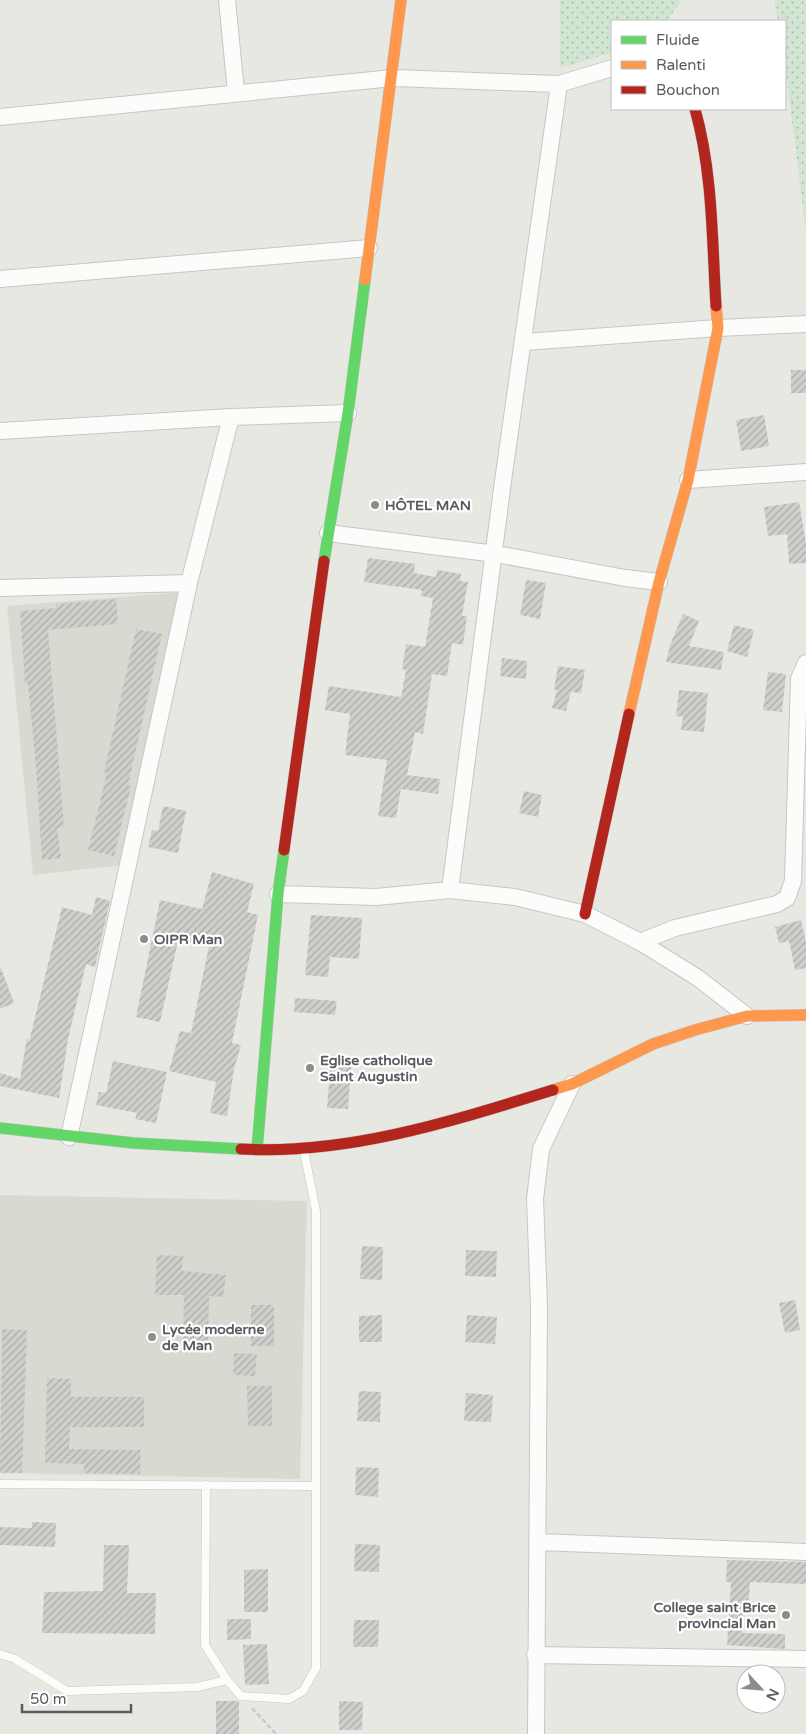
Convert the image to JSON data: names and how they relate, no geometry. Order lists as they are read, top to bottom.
{
  "places": [
    "HÔTEL MAN",
    "OIPR Man",
    "Eglise catholique Saint Augustin",
    "Lycée moderne de Man",
    "College saint Brice provincial Man"
  ],
  "legend": ["Fluide", "Ralenti", "Bouchon"],
  "scale_bar": "50 m",
  "north": "bottom right"
}
